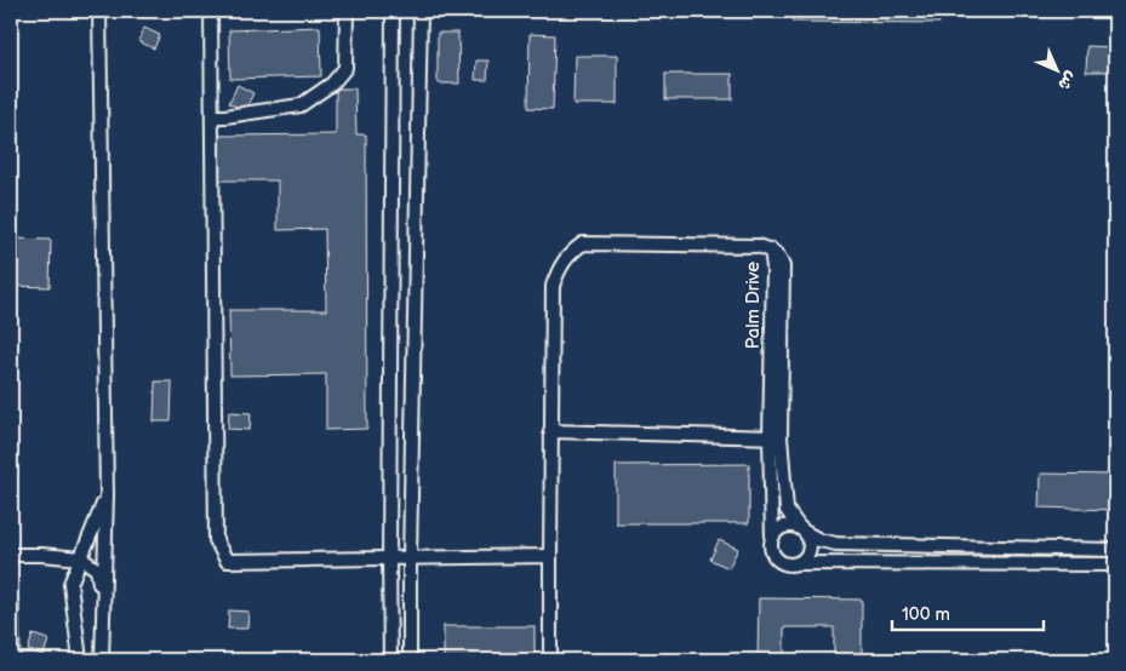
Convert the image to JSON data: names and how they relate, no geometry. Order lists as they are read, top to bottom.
{
  "streets": {
    "street": ["Palm Drive"]
  },
  "scale_bar": "100 m",
  "north": "bottom right"
}
